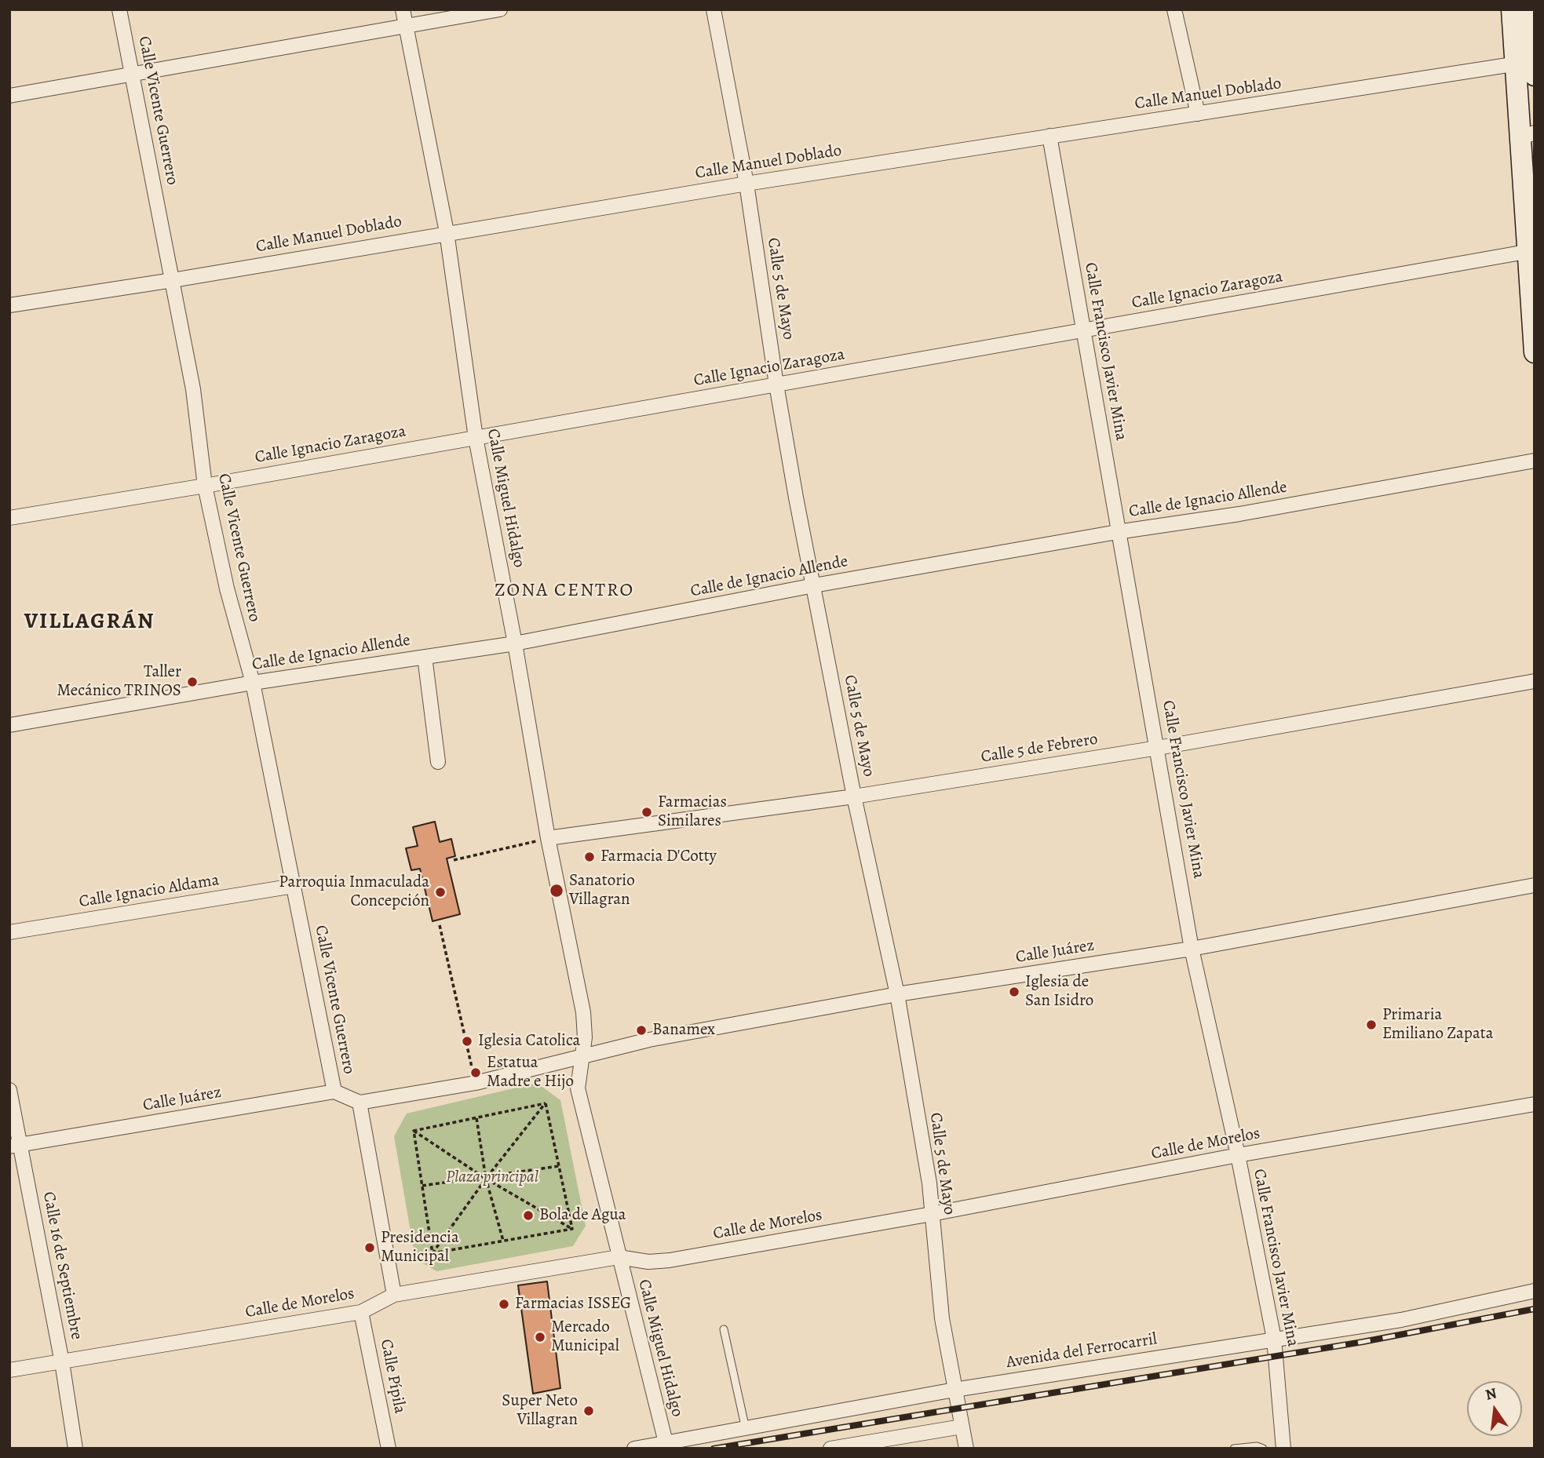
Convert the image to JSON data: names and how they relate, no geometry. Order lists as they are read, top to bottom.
{
  "streets": {
    "street": [
      "Calle Manuel Doblado",
      "Calle Vicente Guerrero",
      "Calle 5 de Mayo",
      "Calle Ignacio Zaragoza",
      "Calle Francisco Javier Mina",
      "Calle Miguel Hidalgo",
      "Calle de Ignacio Allende",
      "Calle 5 de Febrero",
      "Calle Ignacio Aldama",
      "Calle Juárez",
      "Calle de Morelos",
      "Calle 16 de Septiembre",
      "Avenida del Ferrocarril",
      "Calle Pípila"
    ]
  },
  "crossings": [
    ["Calle Manuel Doblado", "Calle Vicente Guerrero"],
    ["Calle Manuel Doblado", "Calle 5 de Mayo"],
    ["Calle Manuel Doblado", "Calle Francisco Javier Mina"],
    ["Calle Manuel Doblado", "Calle Miguel Hidalgo"],
    ["Calle Vicente Guerrero", "Calle Ignacio Zaragoza"],
    ["Calle Vicente Guerrero", "Calle de Ignacio Allende"],
    ["Calle Vicente Guerrero", "Calle Ignacio Aldama"],
    ["Calle Vicente Guerrero", "Calle Juárez"],
    ["Calle 5 de Mayo", "Calle Ignacio Zaragoza"],
    ["Calle 5 de Mayo", "Calle de Ignacio Allende"],
    ["Calle 5 de Mayo", "Calle 5 de Febrero"],
    ["Calle 5 de Mayo", "Calle Juárez"],
    ["Calle 5 de Mayo", "Calle de Morelos"],
    ["Calle 5 de Mayo", "Avenida del Ferrocarril"],
    ["Calle Ignacio Zaragoza", "Calle Francisco Javier Mina"],
    ["Calle Ignacio Zaragoza", "Calle Miguel Hidalgo"],
    ["Calle Francisco Javier Mina", "Calle de Ignacio Allende"],
    ["Calle Francisco Javier Mina", "Calle 5 de Febrero"],
    ["Calle Francisco Javier Mina", "Calle Juárez"],
    ["Calle Francisco Javier Mina", "Calle de Morelos"],
    ["Calle Francisco Javier Mina", "Avenida del Ferrocarril"],
    ["Calle Miguel Hidalgo", "Calle de Ignacio Allende"],
    ["Calle Miguel Hidalgo", "Calle 5 de Febrero"],
    ["Calle Miguel Hidalgo", "Calle Juárez"],
    ["Calle Miguel Hidalgo", "Calle de Morelos"],
    ["Calle Miguel Hidalgo", "Avenida del Ferrocarril"],
    ["Calle Juárez", "Calle 16 de Septiembre"],
    ["Calle de Morelos", "Calle 16 de Septiembre"],
    ["Calle de Morelos", "Calle Pípila"]
  ],
  "districts": ["ZONA CENTRO", "VILLAGRÁN"],
  "parks": ["Plaza principal"],
  "places": [
    "Taller Mecánico TRINOS",
    "Farmacias Similares",
    "Farmacia D'Cotty",
    "Sanatorio Villagran",
    "Parroquia Inmaculada Concepción",
    "Iglesia de San Isidro",
    "Primaria Emiliano Zapata",
    "Banamex",
    "Iglesia Catolica",
    "Estatua Madre e Hijo",
    "Bola de Agua",
    "Presidencia Municipal",
    "Farmacias ISSEG",
    "Mercado Municipal",
    "Super Neto Villagran"
  ],
  "north": "top"
}
